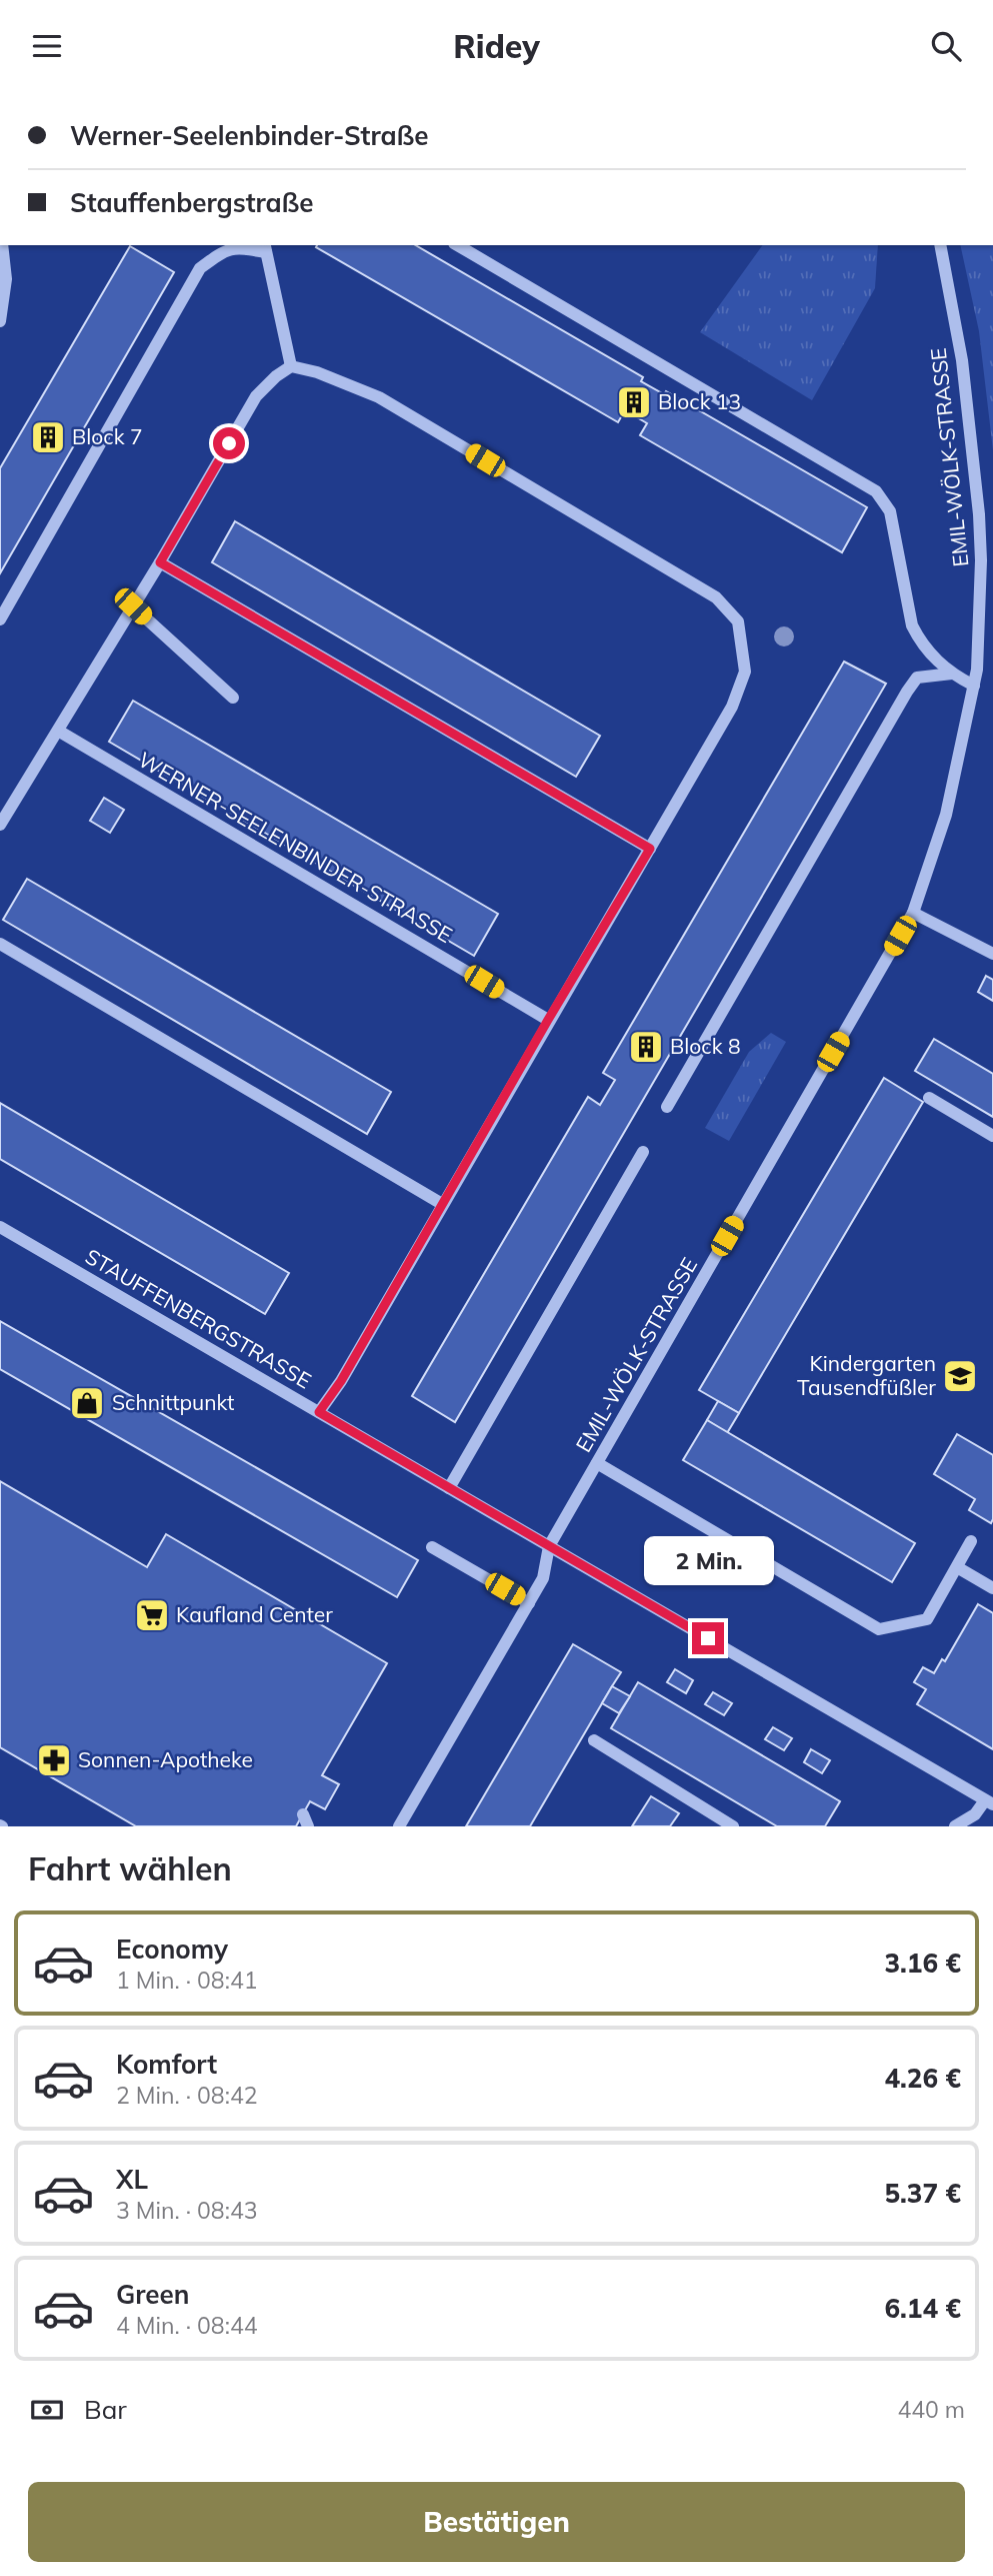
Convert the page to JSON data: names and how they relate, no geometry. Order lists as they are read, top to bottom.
{
  "streets": {
    "street": ["EMIL-WÖLK-STRASSE", "WERNER-SEELENBINDER-STRASSE", "STAUFFENBERGSTRASSE"]
  },
  "crossings": [
    ["EMIL-WÖLK-STRASSE", "STAUFFENBERGSTRASSE"]
  ],
  "places": {
    "building": ["Block 13", "Block 7", "Block 8"],
    "school or university": ["Kindergarten Tausendfüßler"],
    "shop": ["Schnittpunkt"],
    "supermarket": ["Kaufland Center"],
    "pharmacy": ["Sonnen-Apotheke"]
  },
  "page": {
    "header": "Ridey",
    "banner": ["Werner-Seelenbinder-Straße", "Stauffenbergstraße"],
    "bubble": "2 Min.",
    "heading": "Fahrt wählen",
    "list": [
      {
        "name": "Economy",
        "note": "1 Min. · 08:41",
        "value": "3.16 €"
      },
      {
        "name": "Komfort",
        "note": "2 Min. · 08:42",
        "value": "4.26 €"
      },
      {
        "name": "XL",
        "note": "3 Min. · 08:43",
        "value": "5.37 €"
      },
      {
        "name": "Green",
        "note": "4 Min. · 08:44",
        "value": "6.14 €"
      }
    ],
    "pay": ["Bar", "440 m"],
    "buttons": "Bestätigen"
  }
}
